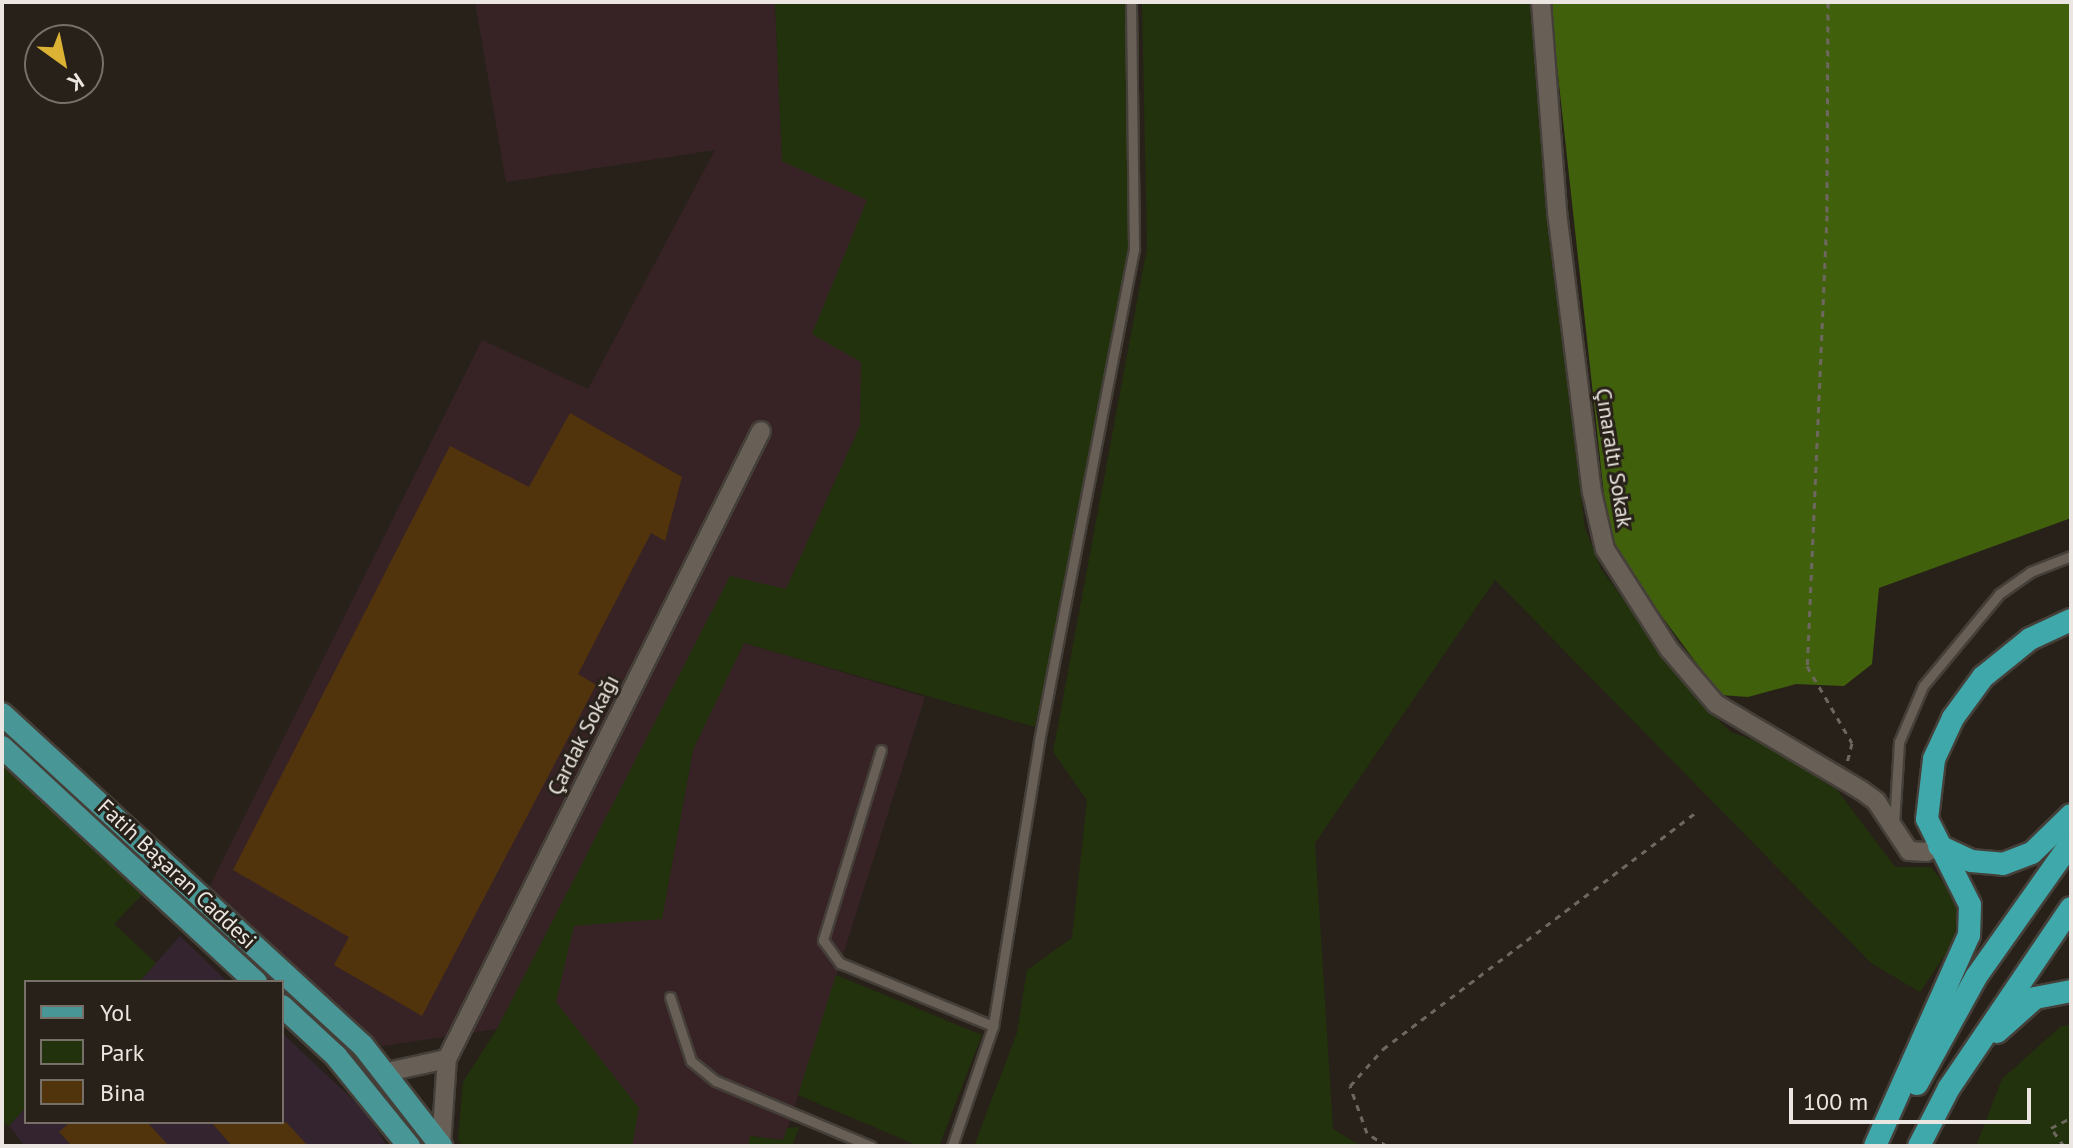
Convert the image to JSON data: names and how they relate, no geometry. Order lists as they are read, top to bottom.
{
  "streets": {
    "main road": ["Fatih Başaran Caddesi"],
    "street": ["Çınaraltı Sokak", "Çardak Sokağı"]
  },
  "crossings": [
    ["Çardak Sokağı", "Fatih Başaran Caddesi"]
  ],
  "legend": ["Yol", "Park", "Bina"],
  "scale_bar": "100 m",
  "north": "bottom right"
}
